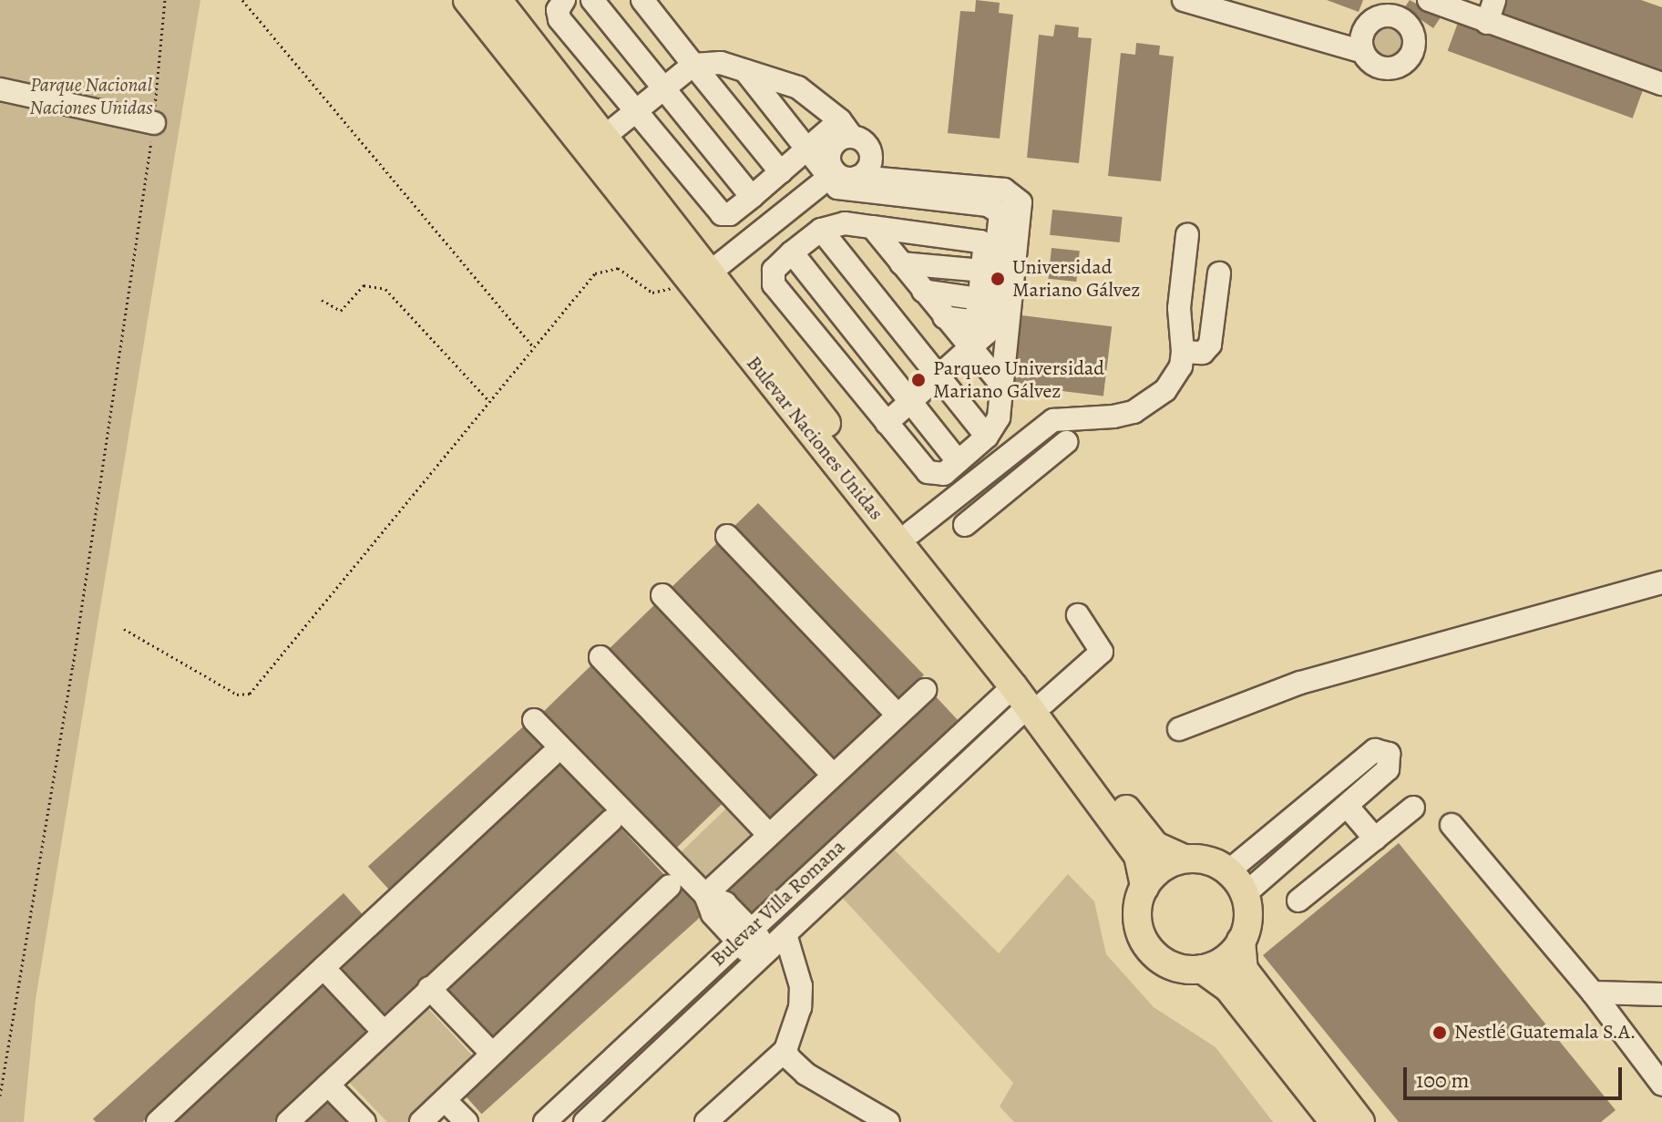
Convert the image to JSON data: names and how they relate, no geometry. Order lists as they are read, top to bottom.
{
  "streets": {
    "main road": ["Bulevar Naciones Unidas"],
    "street": ["Bulevar Villa Romana"]
  },
  "crossings": [
    ["Bulevar Naciones Unidas", "Bulevar Villa Romana"]
  ],
  "parks": ["Parque Nacional Naciones Unidas"],
  "places": ["Universidad Mariano Gálvez", "Parqueo Universidad Mariano Gálvez", "Nestlé Guatemala S.A."],
  "scale_bar": "100 m"
}
